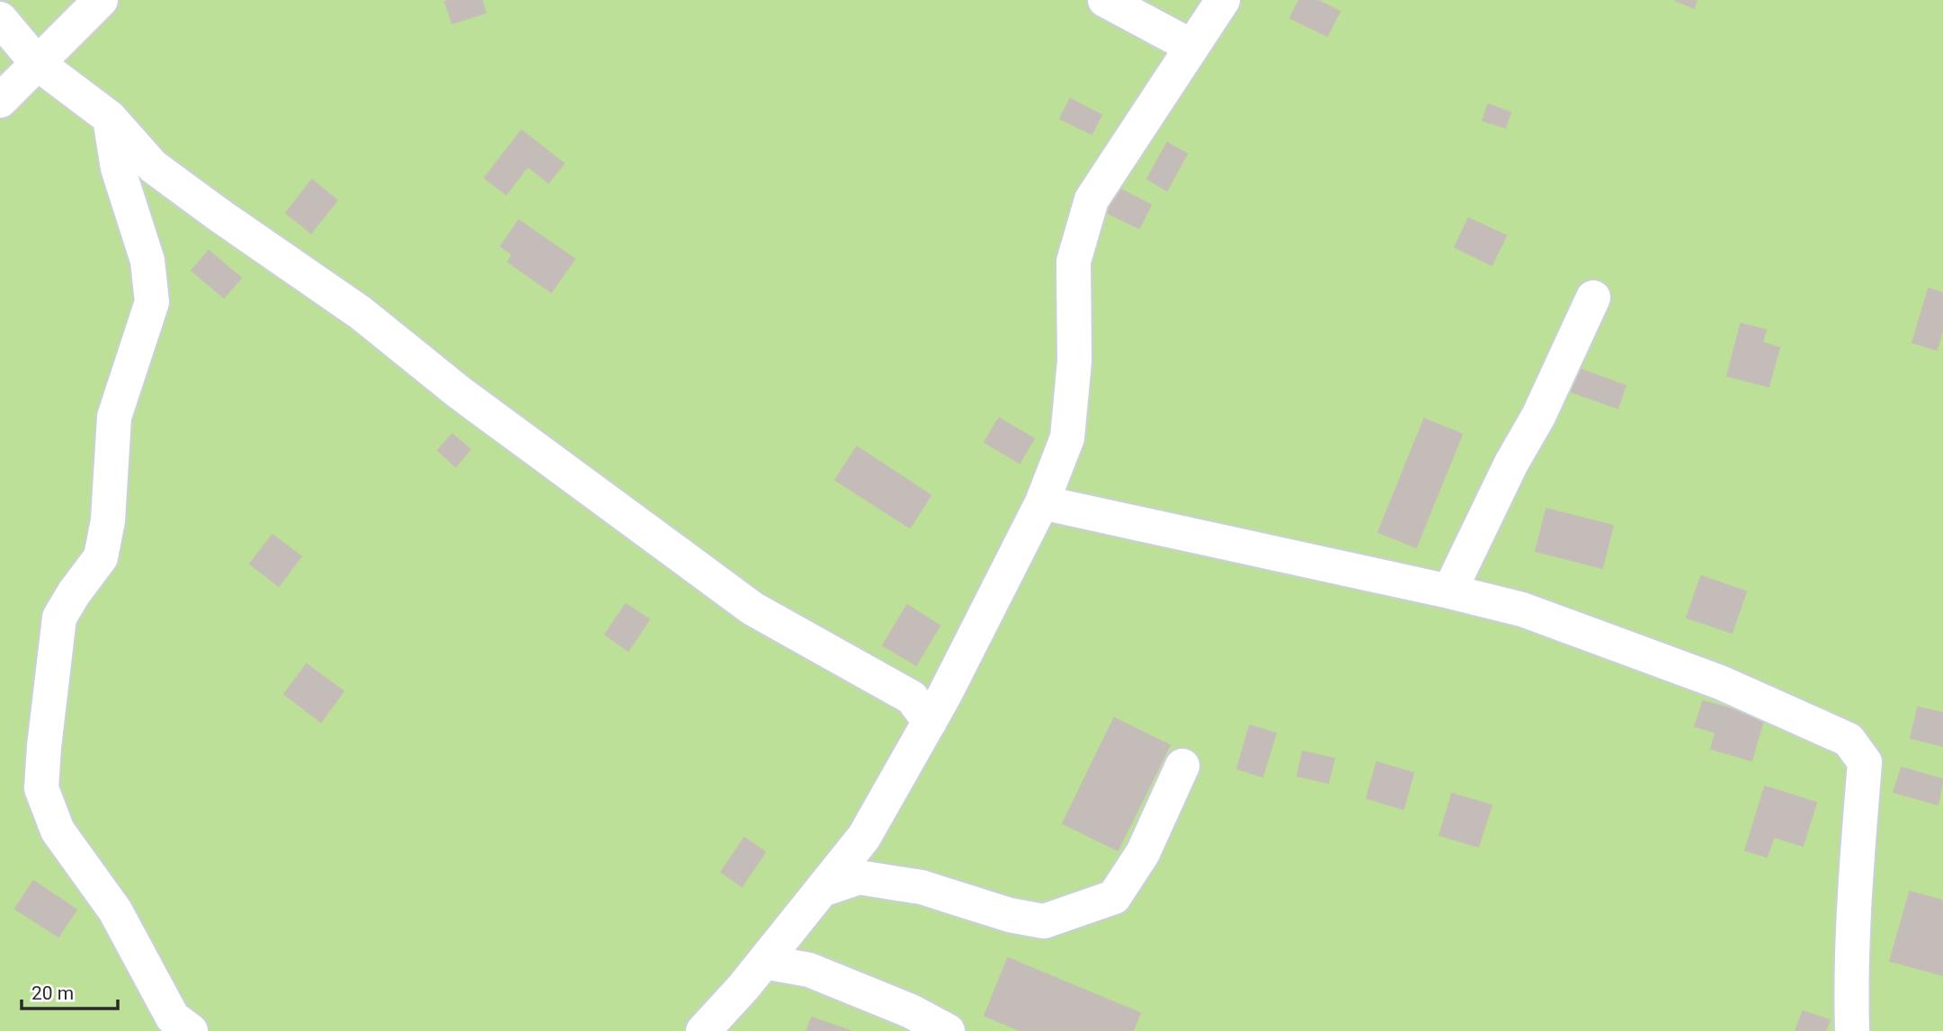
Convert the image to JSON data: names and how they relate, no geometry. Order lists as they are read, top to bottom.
{
  "scale_bar": "20 m"
}
